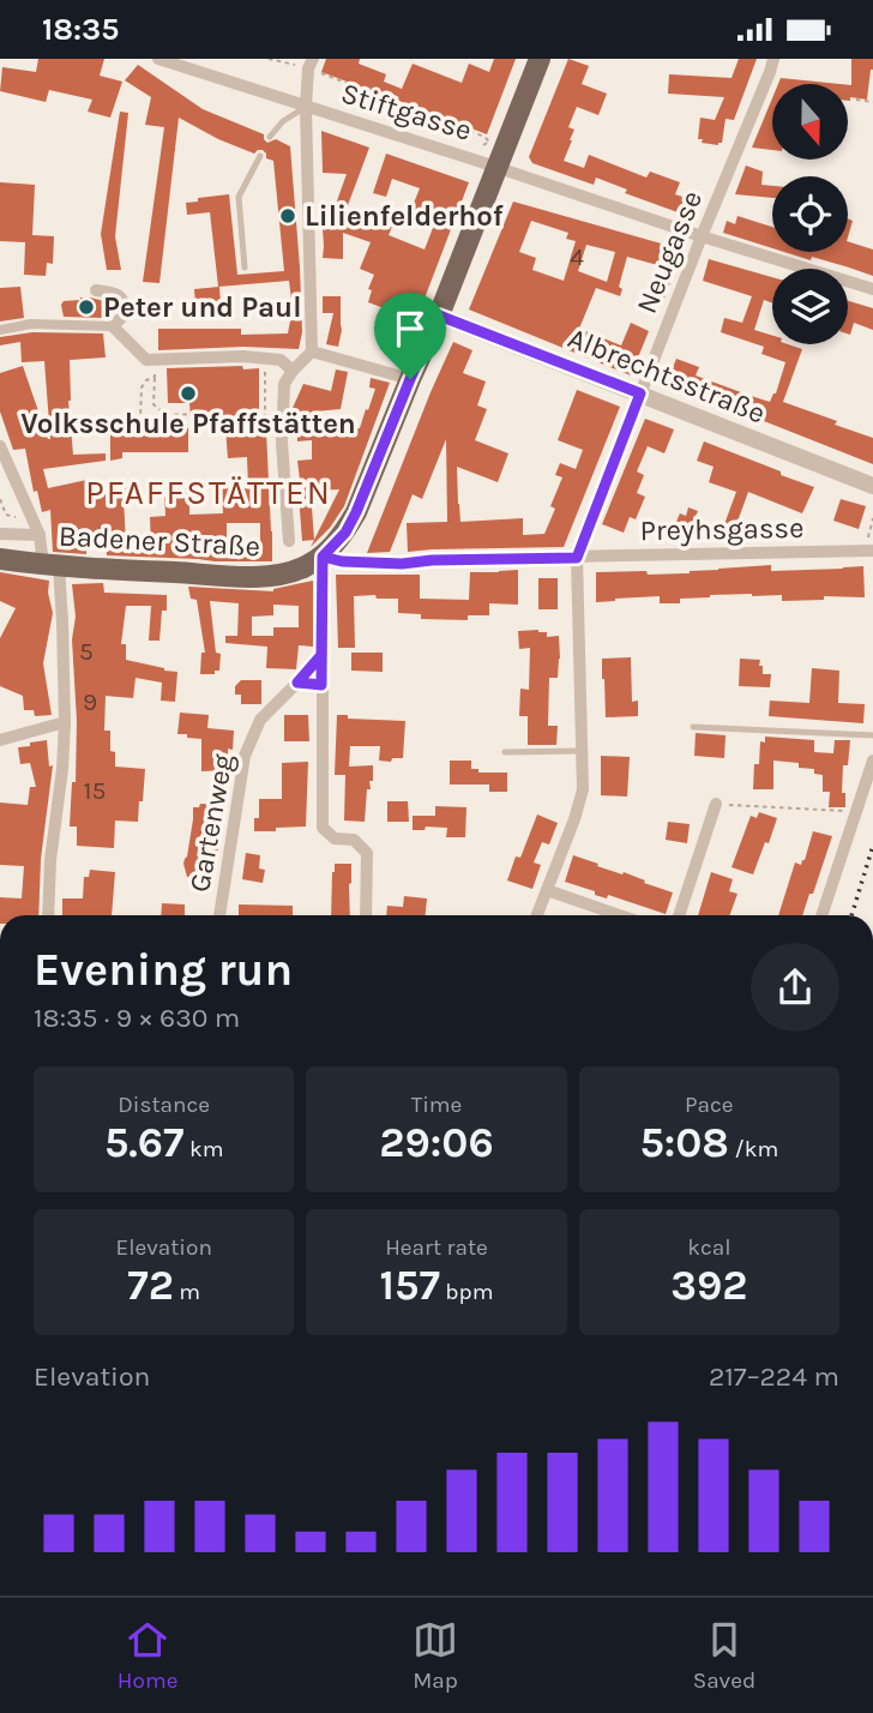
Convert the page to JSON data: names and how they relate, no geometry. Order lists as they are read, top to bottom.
{
  "streets": {
    "main road": ["Badener Straße"],
    "street": [
      "Stiftgasse",
      "Neugasse",
      "Albrechtsstraße",
      "Preyhsgasse",
      "Gartenweg"
    ]
  },
  "crossings": [
    ["Stiftgasse", "Neugasse"],
    ["Stiftgasse", "Badener Straße"],
    ["Neugasse", "Albrechtsstraße"],
    ["Neugasse", "Preyhsgasse"],
    ["Albrechtsstraße", "Badener Straße"],
    ["Preyhsgasse", "Badener Straße"]
  ],
  "districts": ["PFAFFSTÄTTEN"],
  "places": ["Lilienfelderhof", "Peter und Paul", "Volksschule Pfaffstätten"],
  "house_numbers": [
    "4",
    "5",
    "9",
    "15"
  ],
  "north": "bottom",
  "page": {
    "status": "18:35",
    "heading": ["Evening run", "18:35 · 9 × 630 m"],
    "stats": [
      ["Distance", "5.67 km"],
      ["Time", "29:06"],
      ["Pace", "5:08 /km"],
      ["Elevation", "72 m"],
      ["Heart rate", "157 bpm"],
      ["kcal", "392"]
    ],
    "chart": ["Elevation", "217–224 m"],
    "tabs": ["Home", "Map", "Saved"]
  }
}
